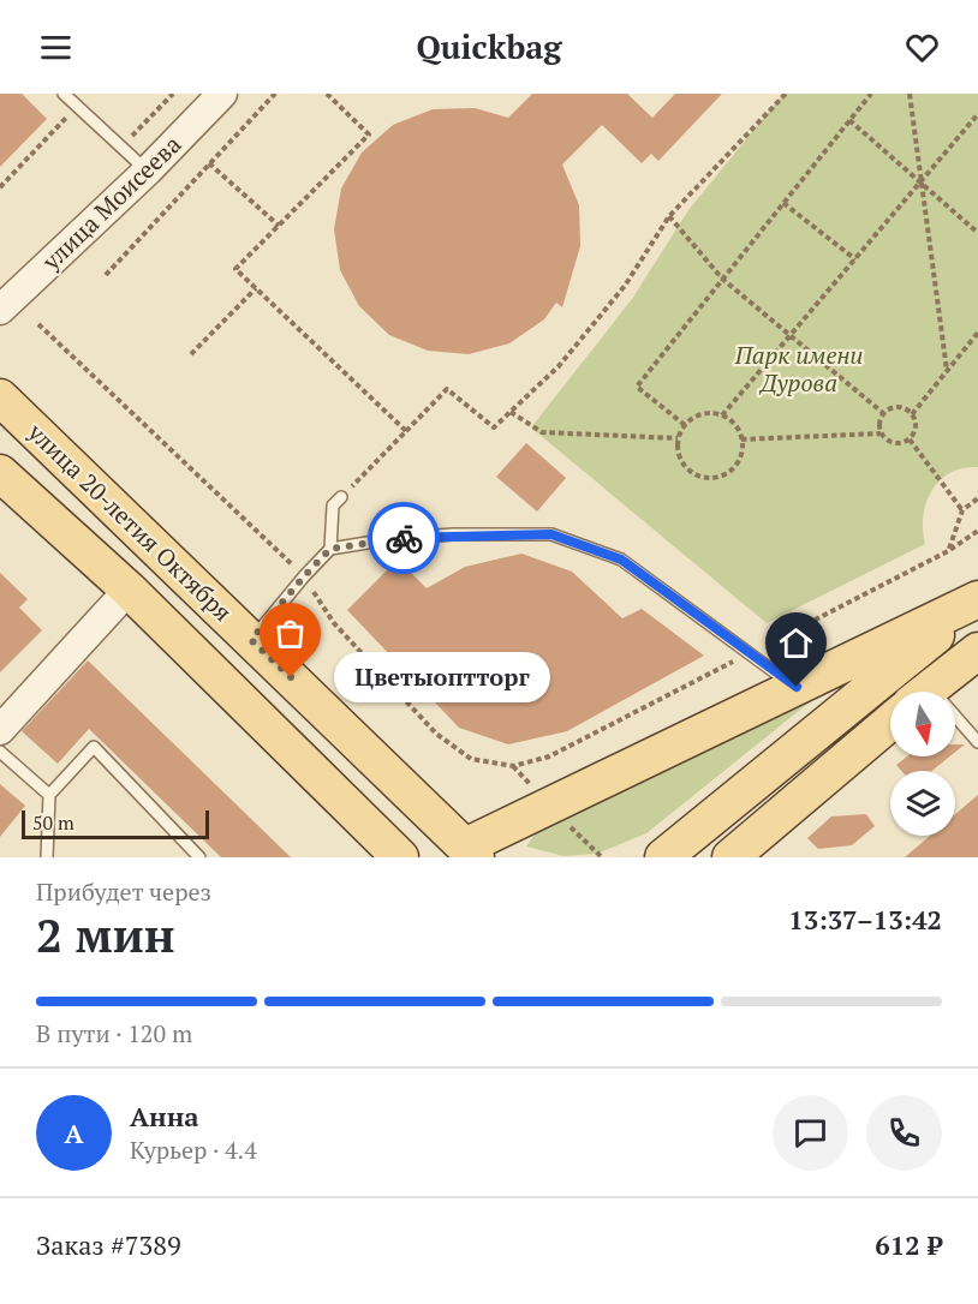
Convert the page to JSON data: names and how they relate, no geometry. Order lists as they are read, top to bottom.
{
  "streets": {
    "main road": ["улица 20-летия Октября"],
    "street": ["улица Моисеева"]
  },
  "parks": ["Парк имени Дурова"],
  "places": ["Цветыоптторг"],
  "scale_bar": "50 m",
  "north": "bottom",
  "page": {
    "header": "Quickbag",
    "bubble": "Цветыоптторг",
    "scale": "50 m",
    "heading": ["2 мин", "Прибудет через", "13:37–13:42"],
    "panel": [
      "Анна",
      "Курьер · 4.4",
      "Заказ #7389",
      "612 ₽"
    ],
    "bar": "В пути · 120 m",
    "round": "А"
  }
}
